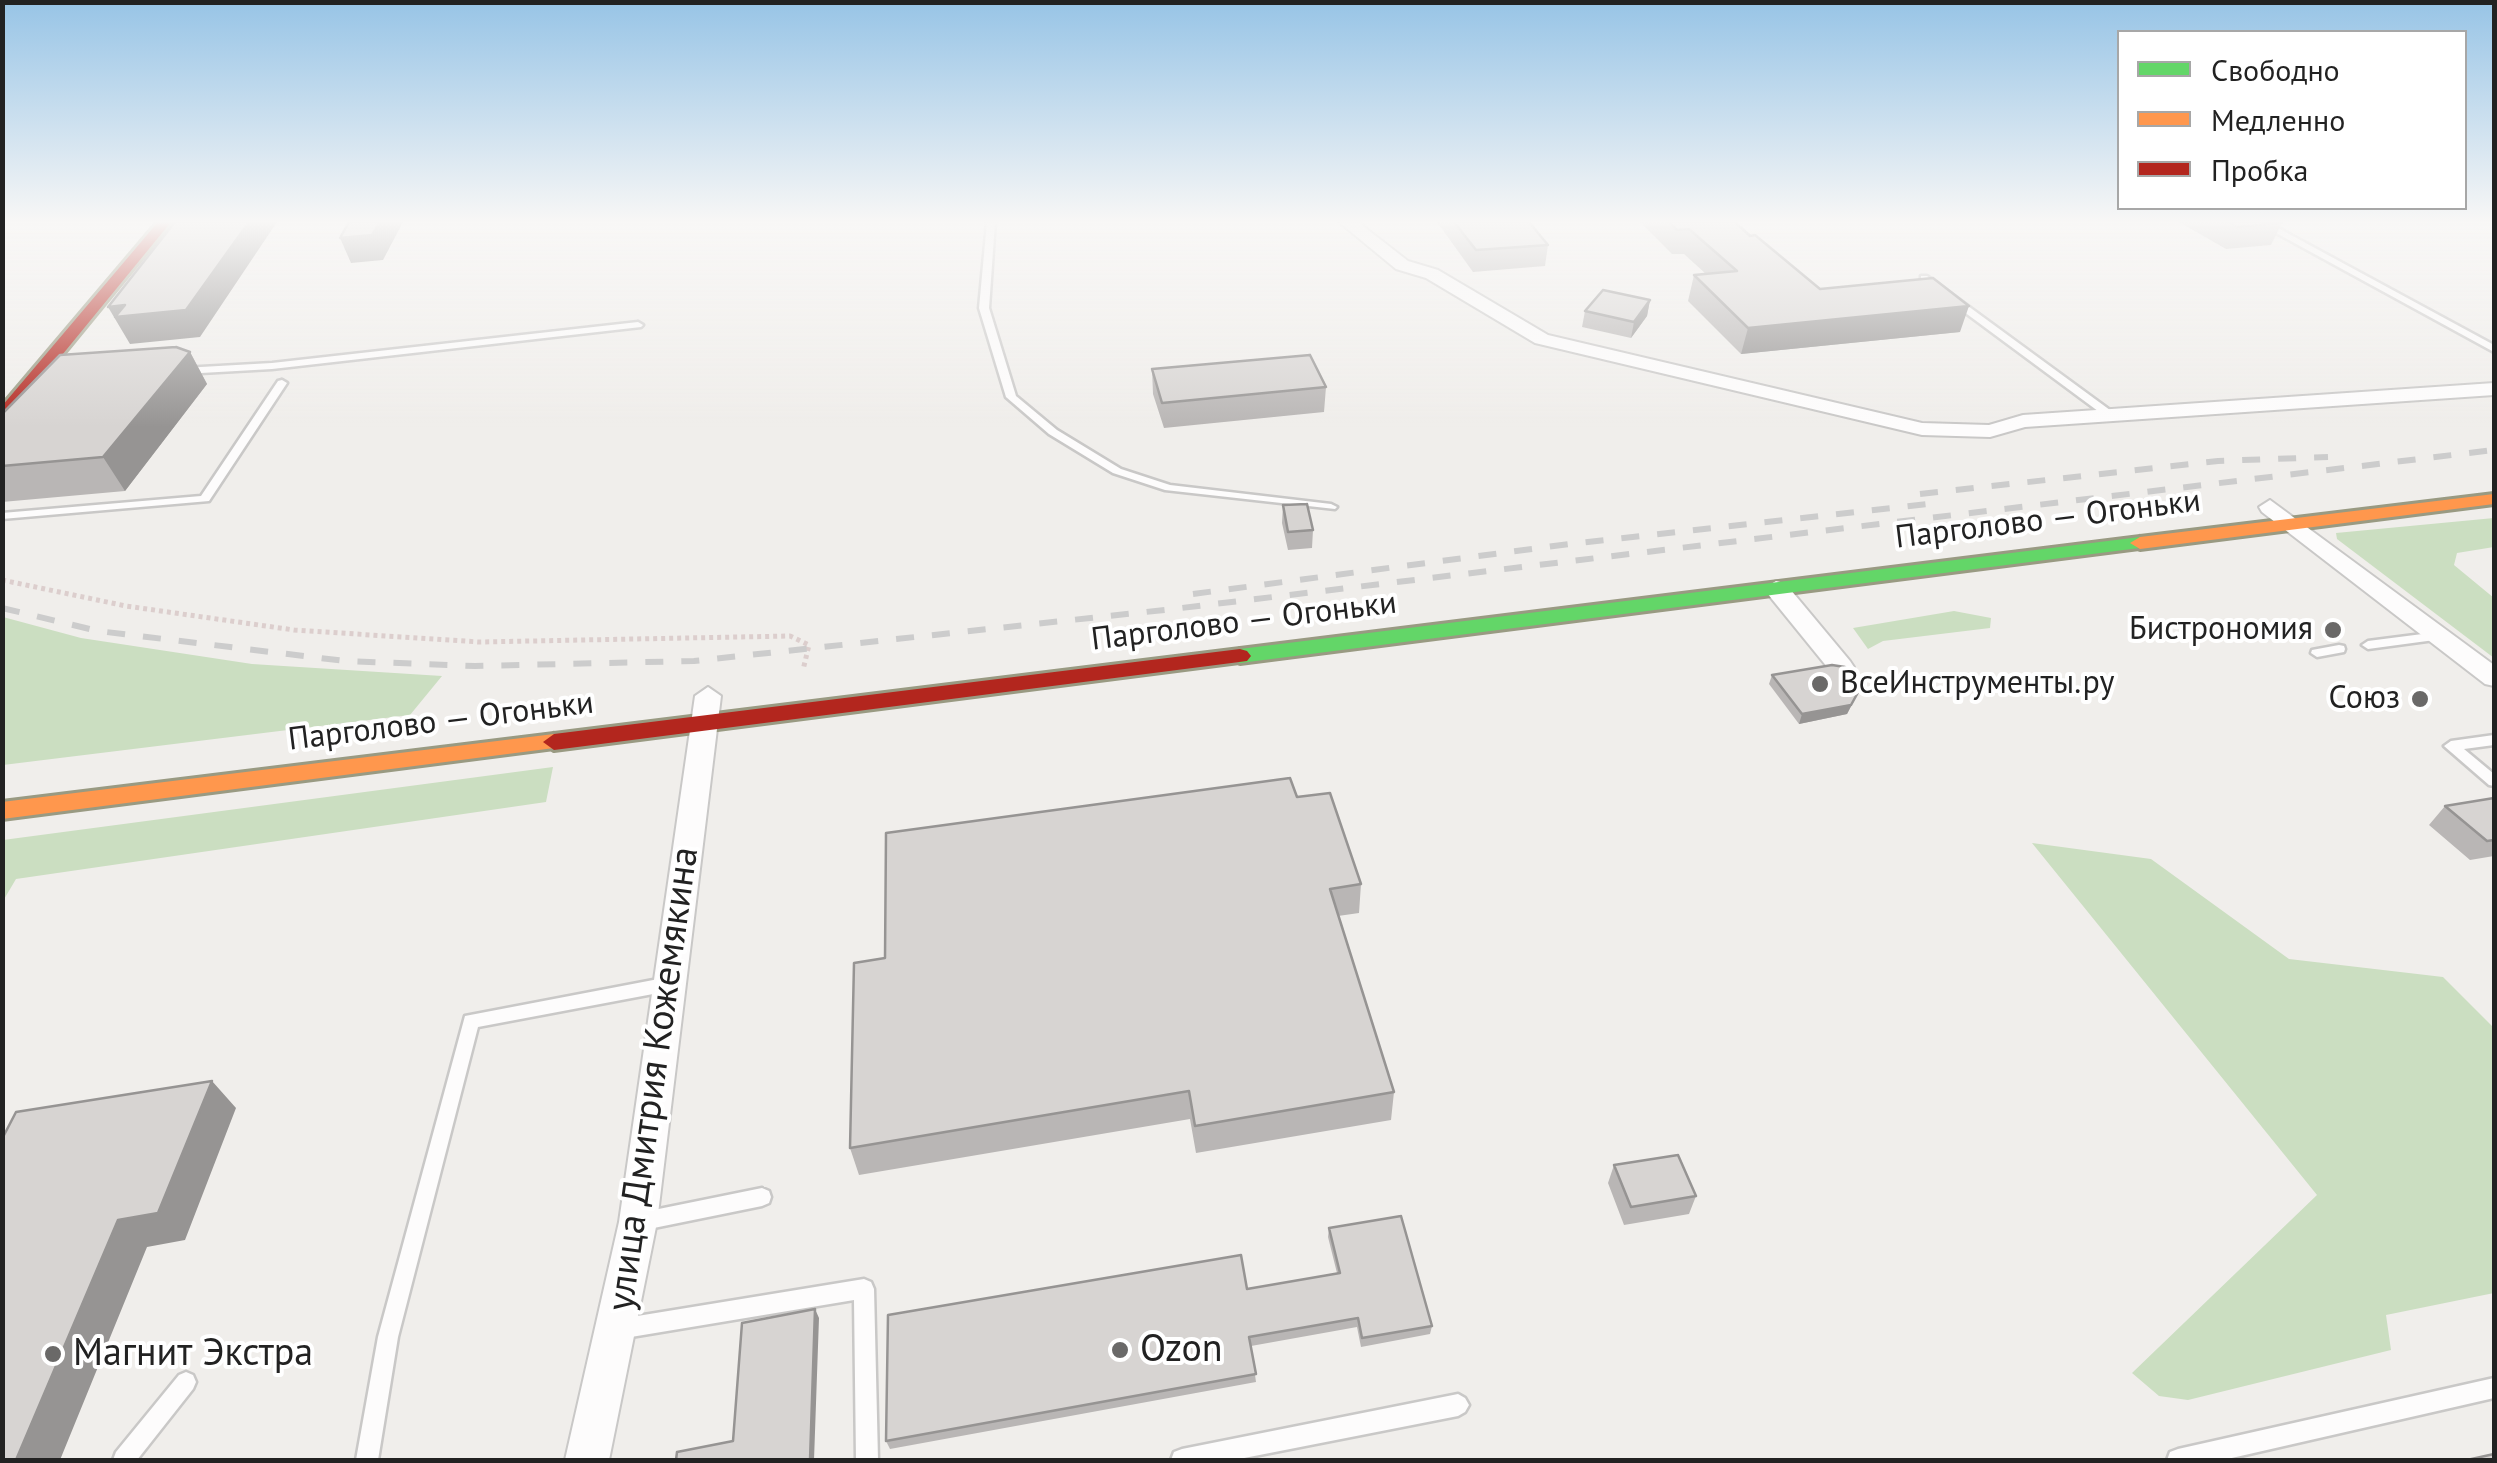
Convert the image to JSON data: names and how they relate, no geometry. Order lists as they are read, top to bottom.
{
  "streets": {
    "main road": ["Парголово — Огоньки"],
    "street": ["улица Дмитрия Кожемякина"]
  },
  "crossings": [
    ["Парголово — Огоньки", "улица Дмитрия Кожемякина"]
  ],
  "places": [
    "Бистрономия",
    "ВсеИнструменты.ру",
    "Союз",
    "Ozon",
    "Магнит Экстра"
  ],
  "legend": ["Свободно", "Медленно", "Пробка"]
}
